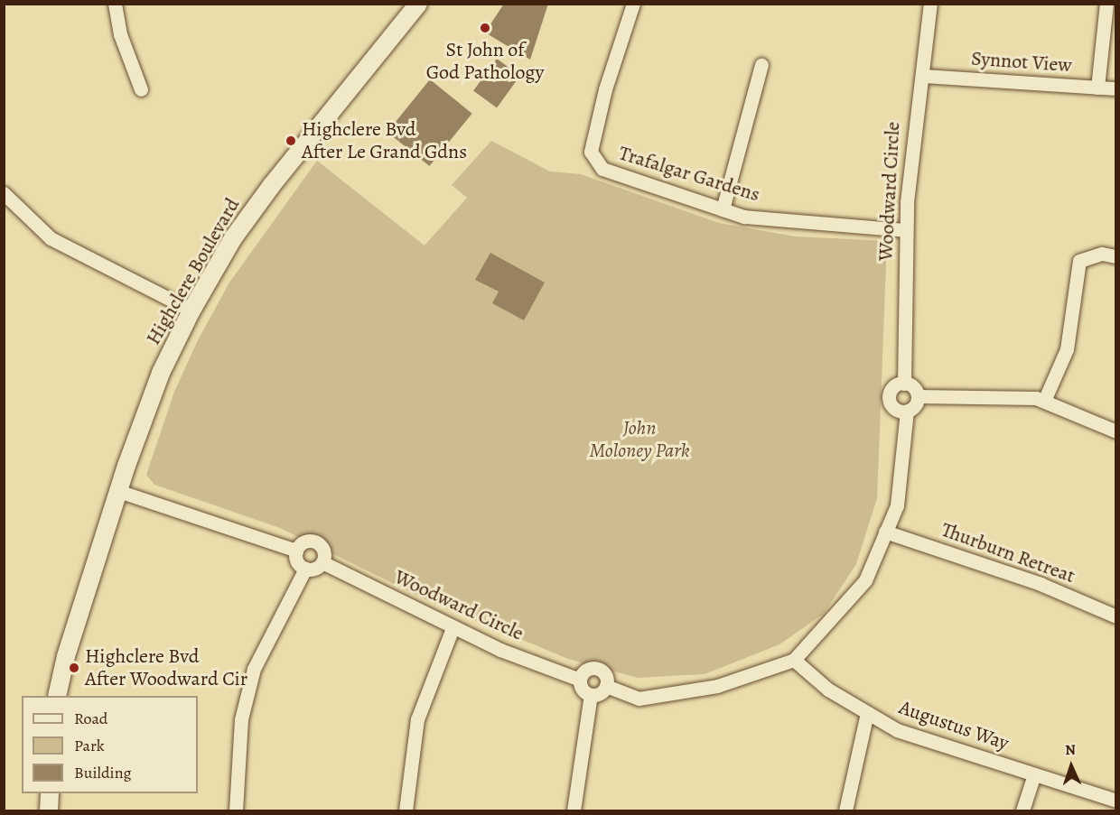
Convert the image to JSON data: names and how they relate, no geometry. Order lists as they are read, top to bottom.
{
  "streets": {
    "street": [
      "Synnot View",
      "Trafalgar Gardens",
      "Woodward Circle",
      "Highclere Boulevard",
      "Thurburn Retreat",
      "Augustus Way"
    ]
  },
  "crossings": [
    ["Synnot View", "Woodward Circle"],
    ["Trafalgar Gardens", "Woodward Circle"]
  ],
  "parks": ["John Moloney Park"],
  "places": ["St John of God Pathology", "Highclere Bvd After Le Grand Gdns", "Highclere Bvd After Woodward Cir"],
  "legend": ["Road", "Park", "Building"],
  "north": "top"
}
